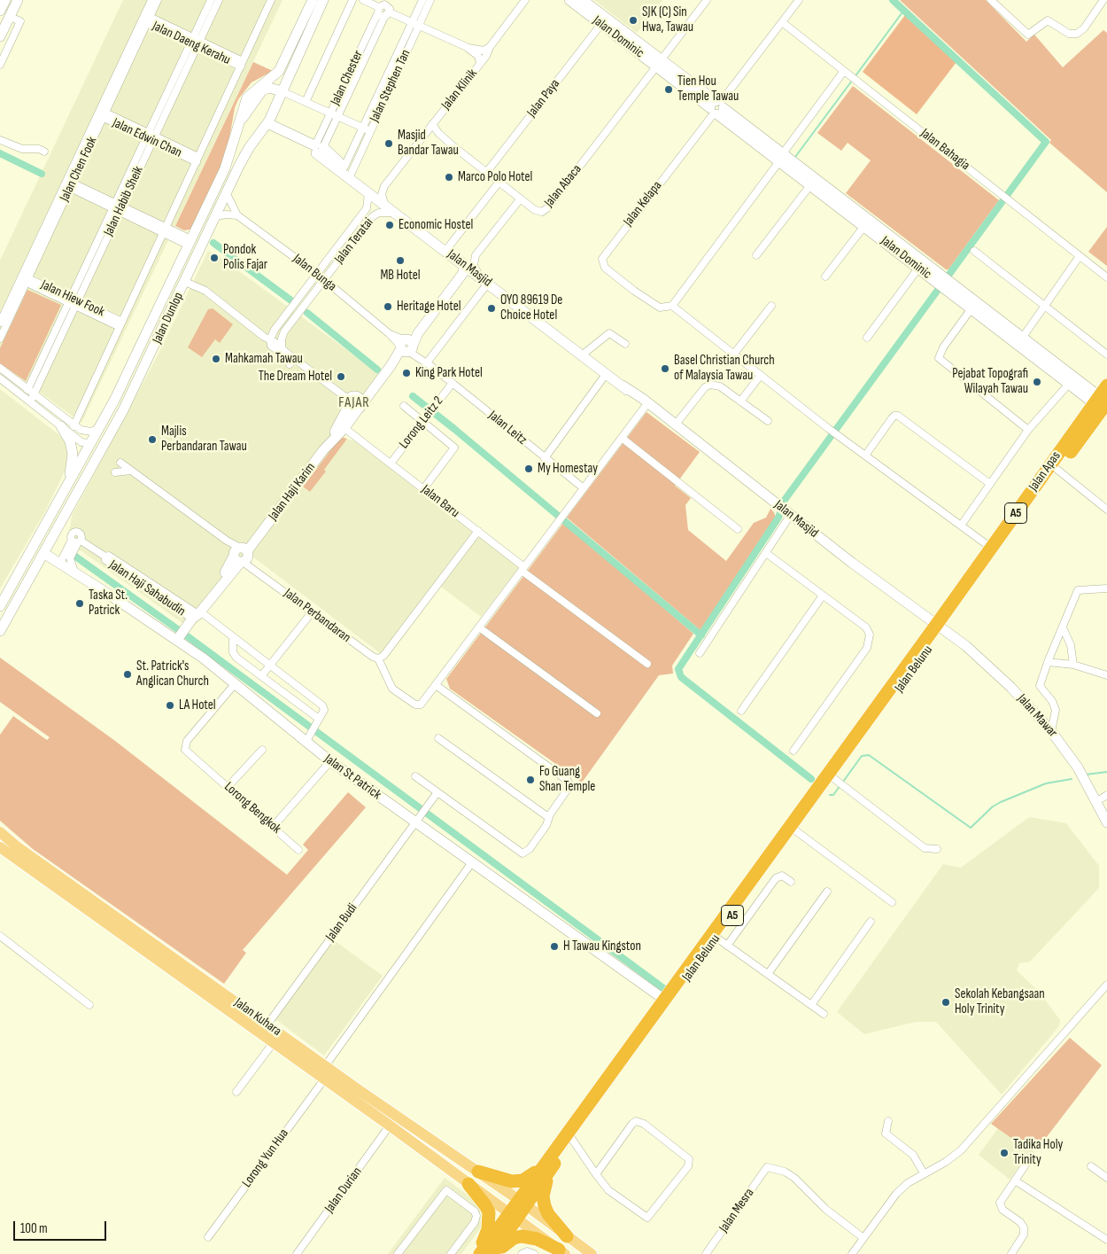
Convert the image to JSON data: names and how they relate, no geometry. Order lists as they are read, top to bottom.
{
  "streets": {
    "highway": ["Jalan Apas", "A5", "Jalan Belunu"],
    "main road": ["Jalan Kuhara"],
    "street": [
      "Jalan Dominic",
      "Jalan Daeng Kerahu",
      "Jalan Chester",
      "Jalan Stephen Tan",
      "Jalan Klinik",
      "Jalan Paya",
      "Jalan Edwin Chan",
      "Jalan Bahagia",
      "Jalan Chen Fook",
      "Jalan Abaca",
      "Jalan Habib Sheik",
      "Jalan Kelapa",
      "Jalan Teratai",
      "Jalan Masjid",
      "Jalan Bunga",
      "Jalan Hiew Fook",
      "Jalan Dunlop",
      "Lorong Leitz 2",
      "Jalan Leitz",
      "Jalan Haji Karim",
      "Jalan Baru",
      "Jalan Haji Sahabudin",
      "Jalan Perbandaran",
      "Jalan Mawar",
      "Jalan St Patrick",
      "Lorong Bengkok",
      "Jalan Budi",
      "Lorong Yun Hua",
      "Jalan Durian",
      "Jalan Mesra"
    ]
  },
  "crossings": [
    ["Jalan Dominic", "Jalan Paya"],
    ["Jalan Dominic", "Jalan Abaca"],
    ["Jalan Dominic", "Jalan Kelapa"],
    ["Jalan Dominic", "Jalan Apas"],
    ["Jalan Daeng Kerahu", "Jalan Chen Fook"],
    ["Jalan Daeng Kerahu", "Jalan Habib Sheik"],
    ["Jalan Chester", "Jalan Masjid"],
    ["Jalan Paya", "Jalan Abaca"],
    ["Jalan Edwin Chan", "Jalan Chen Fook"],
    ["Jalan Edwin Chan", "Jalan Habib Sheik"],
    ["Jalan Bahagia", "Jalan Kelapa"],
    ["Jalan Chen Fook", "Jalan Hiew Fook"],
    ["Jalan Habib Sheik", "Jalan Hiew Fook"],
    ["Jalan Teratai", "Jalan Masjid"],
    ["Jalan Teratai", "Jalan Bunga"],
    ["Jalan Masjid", "Jalan Dunlop"],
    ["Jalan Masjid", "Jalan Apas"],
    ["Jalan Masjid", "Jalan Belunu"],
    ["Jalan Masjid", "Jalan Mawar"],
    ["Jalan Bunga", "Jalan Dunlop"],
    ["Jalan Bunga", "Jalan Leitz"],
    ["Jalan Dunlop", "Jalan St Patrick"],
    ["Lorong Leitz 2", "Jalan Leitz"],
    ["Lorong Leitz 2", "Jalan Baru"],
    ["Jalan Apas", "Jalan Belunu"],
    ["Jalan Apas", "Jalan Mawar"],
    ["Jalan Haji Karim", "Jalan Baru"],
    ["Jalan Haji Karim", "Jalan Perbandaran"],
    ["A5", "Jalan Belunu"],
    ["A5", "Jalan Kuhara"],
    ["Jalan Belunu", "Jalan Mawar"],
    ["Jalan Belunu", "Jalan St Patrick"],
    ["Jalan Belunu", "Jalan Kuhara"],
    ["Jalan St Patrick", "Lorong Bengkok"],
    ["Jalan St Patrick", "Jalan Budi"],
    ["Jalan Budi", "Jalan Kuhara"],
    ["Jalan Kuhara", "Lorong Yun Hua"],
    ["Jalan Kuhara", "Jalan Durian"]
  ],
  "districts": ["FAJAR"],
  "places": [
    "SJK (C) Sin Hwa, Tawau",
    "Tien Hou Temple Tawau",
    "Masjid Bandar Tawau",
    "Marco Polo Hotel",
    "Economic Hostel",
    "Pondok Polis Fajar",
    "MB Hotel",
    "Heritage Hotel",
    "OYO 89619 De Choice Hotel",
    "Mahkamah Tawau",
    "Basel Christian Church of Malaysia Tawau",
    "King Park Hotel",
    "The Dream Hotel",
    "Pejabat Topografi Wilayah Tawau",
    "Majlis Perbandaran Tawau",
    "My Homestay",
    "Taska St. Patrick",
    "St. Patrick's Anglican Church",
    "LA Hotel",
    "Fo Guang Shan Temple",
    "H Tawau Kingston",
    "Sekolah Kebangsaan Holy Trinity",
    "Tadika Holy Trinity"
  ],
  "scale_bar": "100 m"
}
